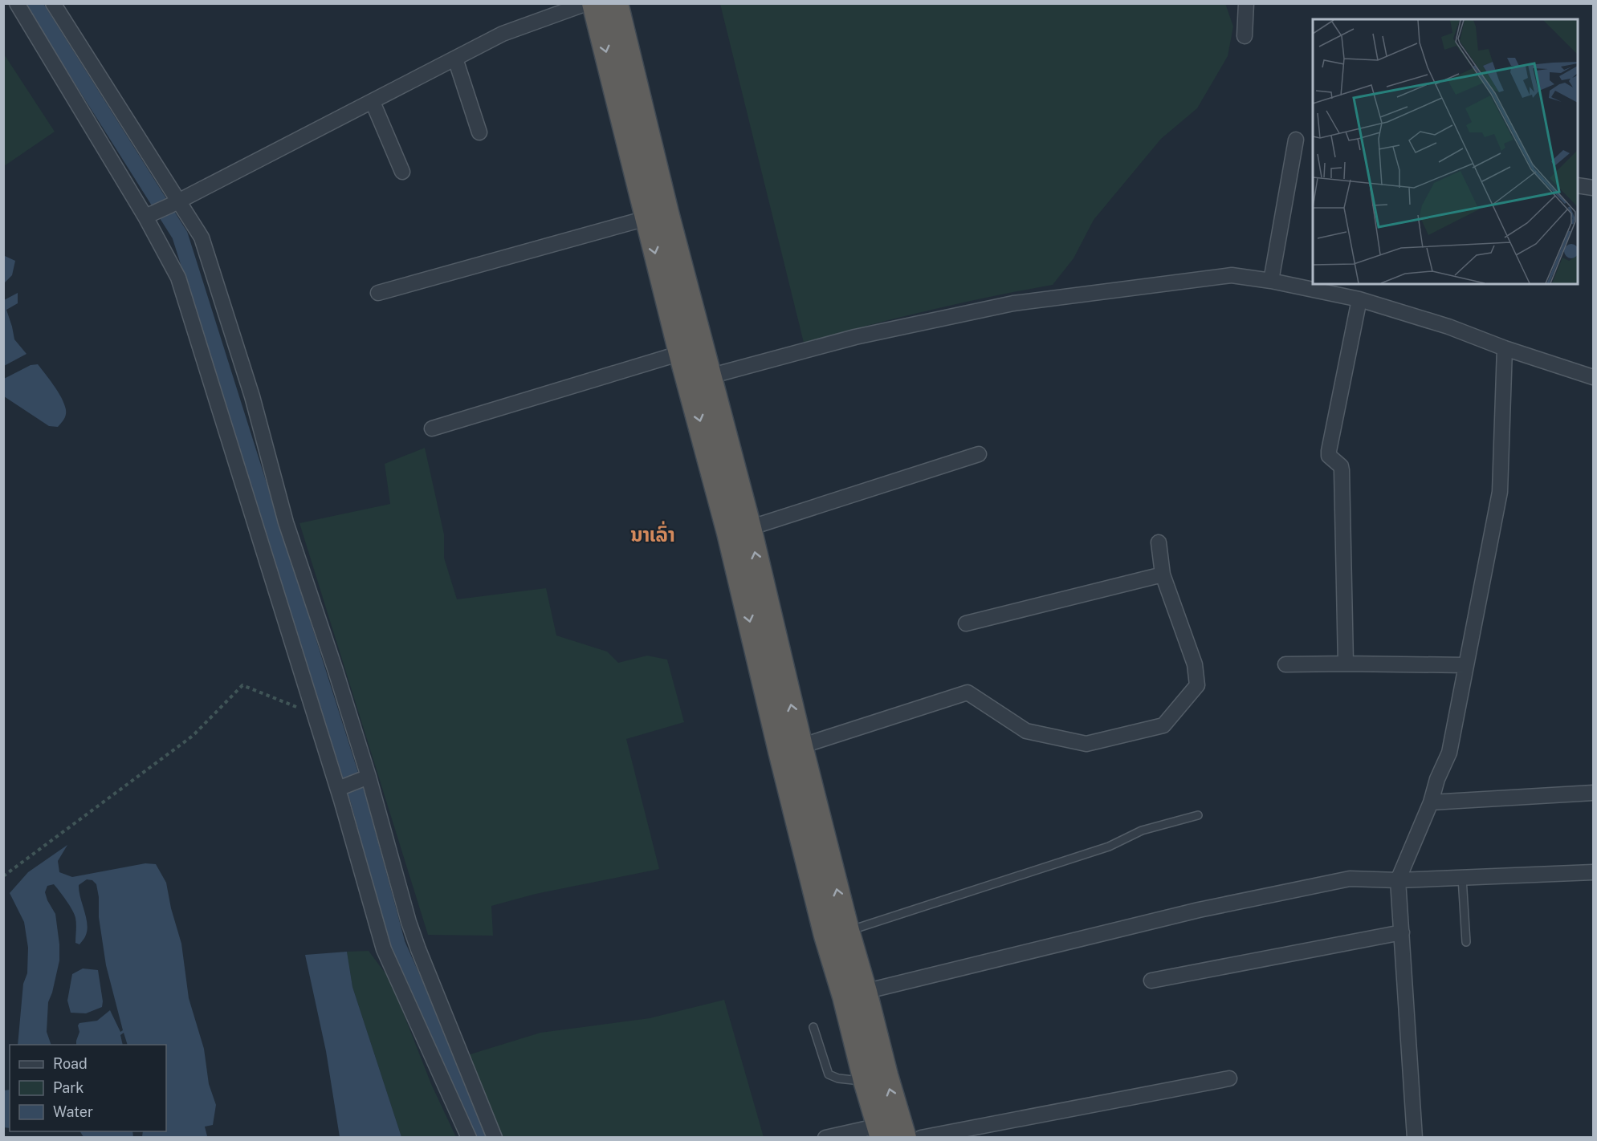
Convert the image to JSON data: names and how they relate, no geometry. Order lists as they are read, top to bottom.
{
  "districts": ["ນາເລົ່າ"],
  "legend": ["Road", "Park", "Water"]
}
